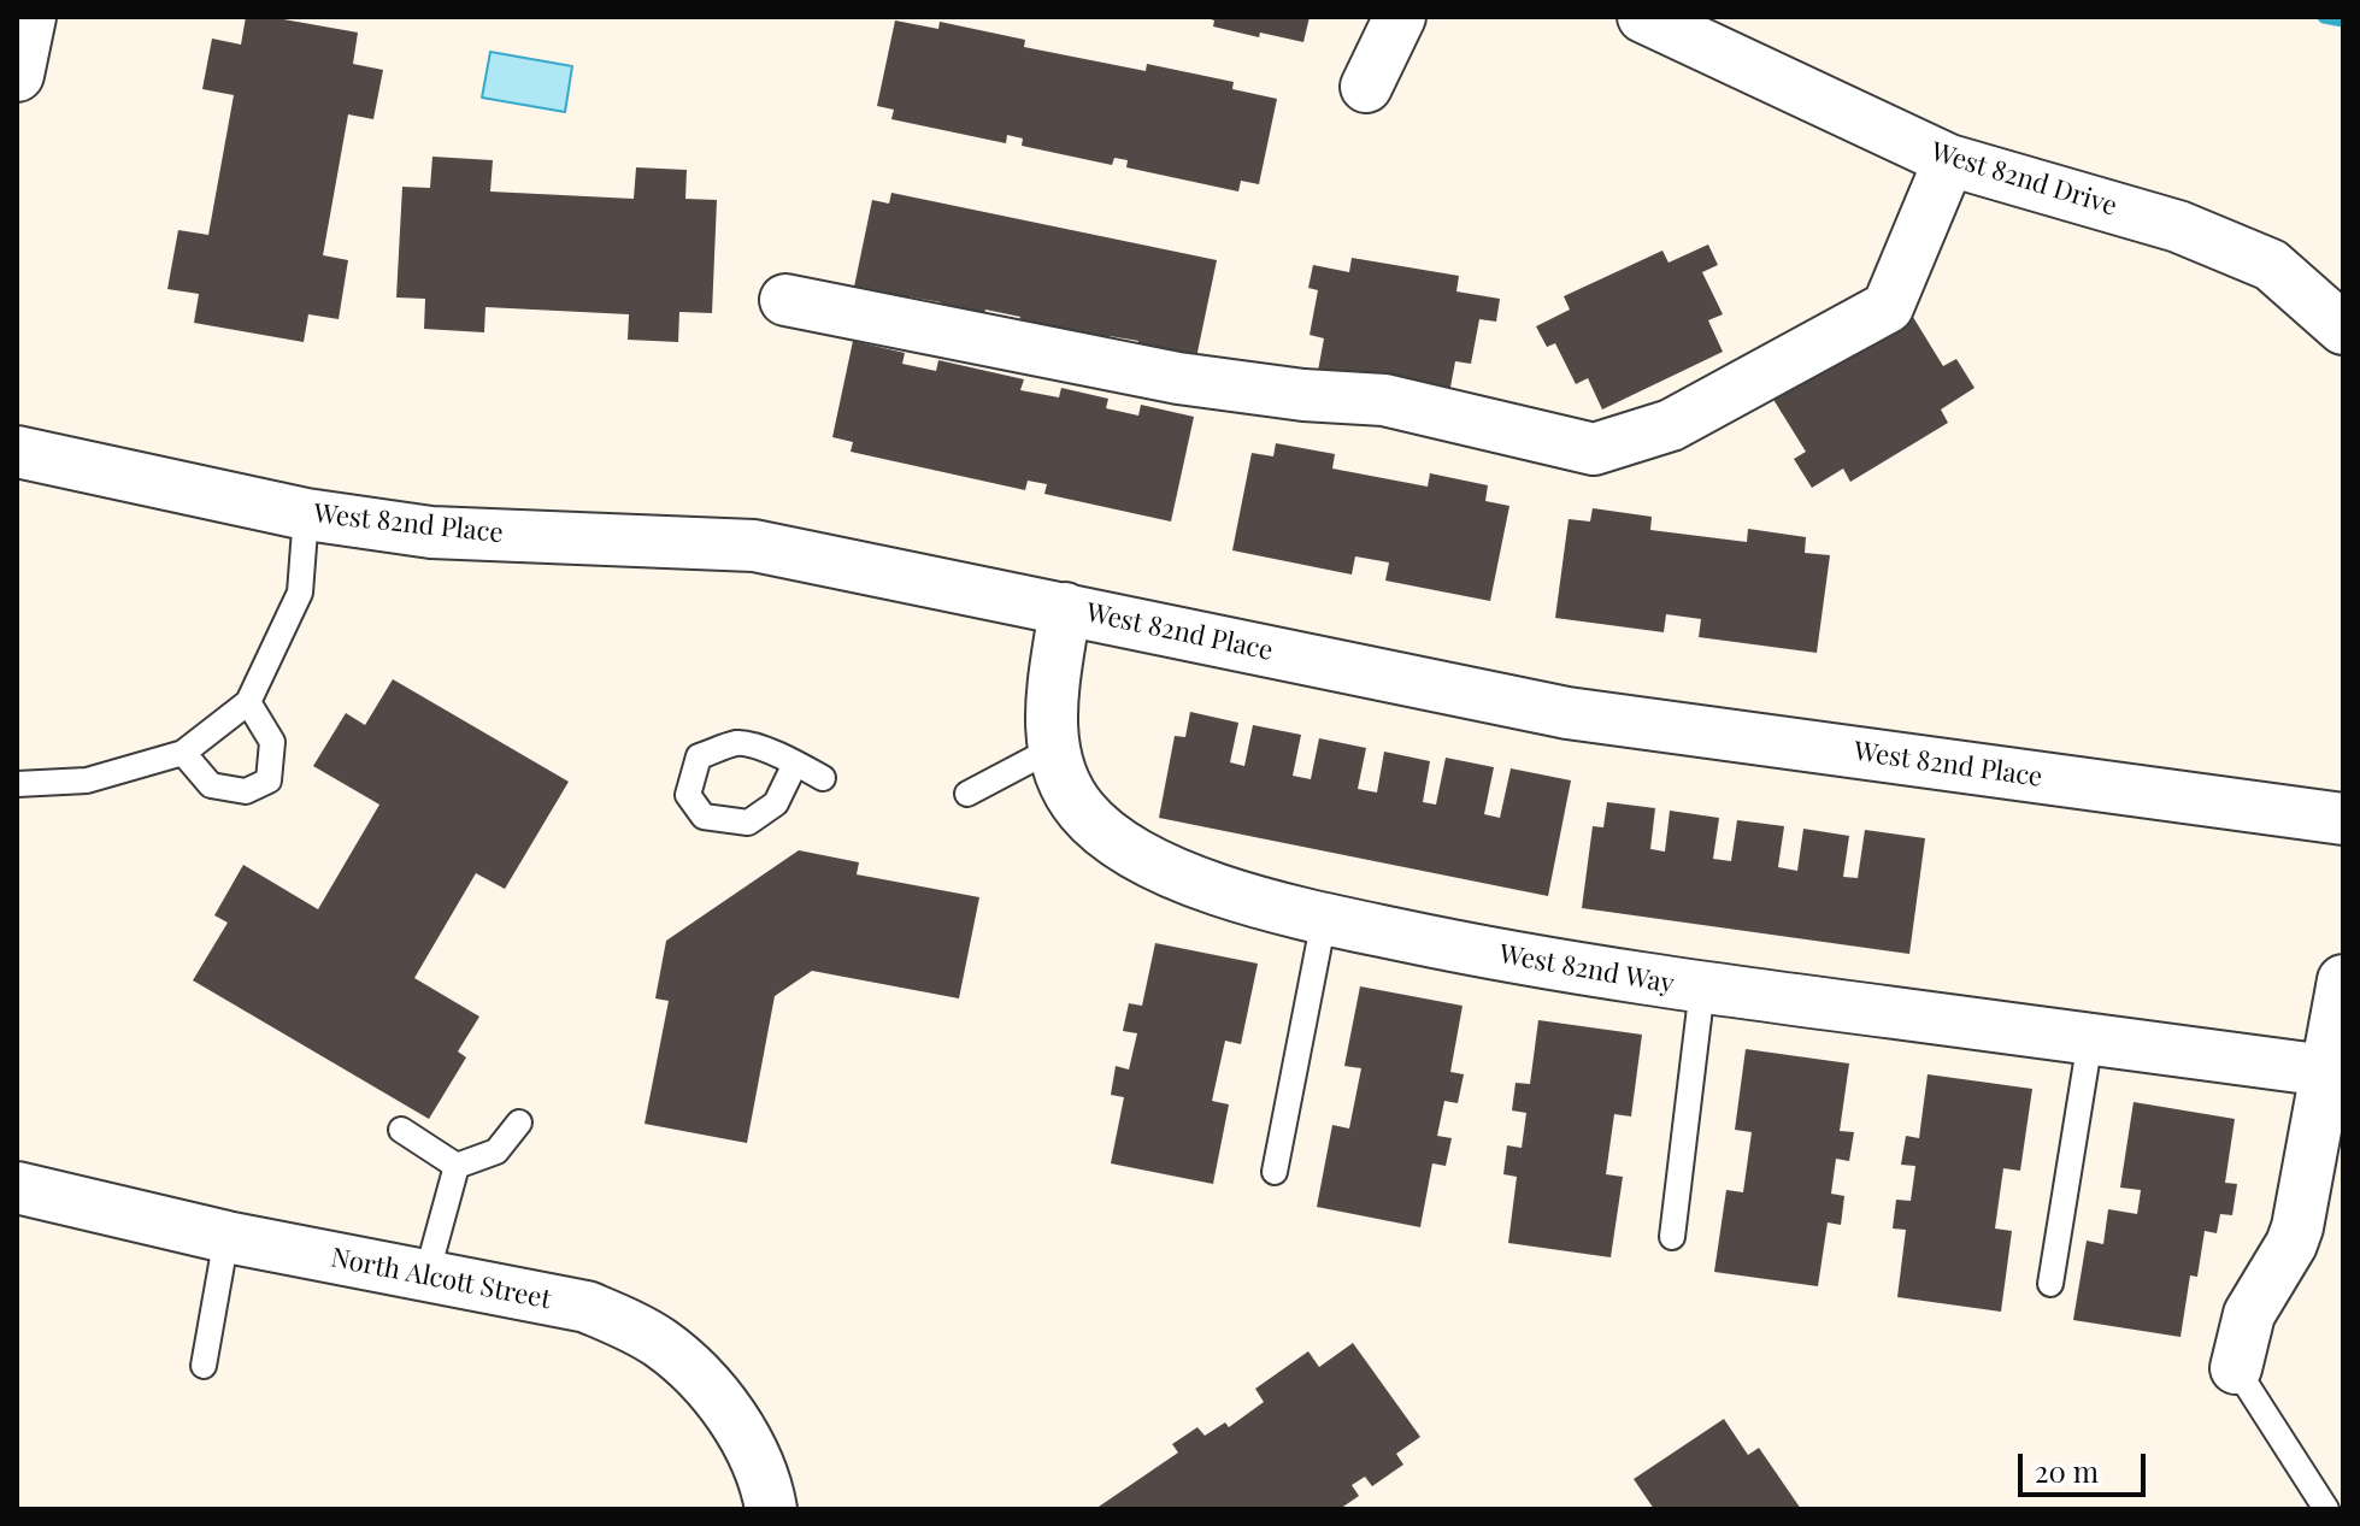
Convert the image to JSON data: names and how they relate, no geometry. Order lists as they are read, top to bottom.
{
  "streets": {
    "street": [
      "West 82nd Drive",
      "West 82nd Place",
      "West 82nd Way",
      "North Alcott Street"
    ]
  },
  "crossings": [
    ["West 82nd Place", "West 82nd Way"]
  ],
  "scale_bar": "20 m"
}
